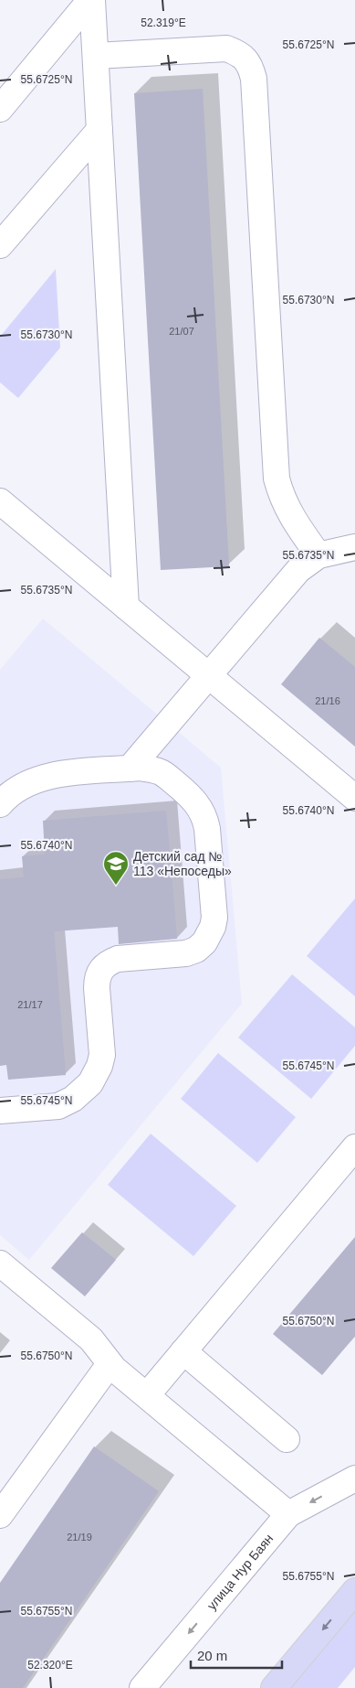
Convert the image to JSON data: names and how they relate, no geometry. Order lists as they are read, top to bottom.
{
  "streets": {
    "street": ["улица Нур Баян"]
  },
  "places": {
    "school or university": ["Детский сад № 113 «Непоседы»"]
  },
  "house_numbers": [
    "21/07",
    "21/16",
    "21/17",
    "21/19"
  ],
  "scale_bar": "20 m",
  "coordinates": [
    "52.319°E",
    "55.6725°N",
    "55.6730°N",
    "55.6735°N",
    "55.6740°N",
    "55.6745°N",
    "55.6750°N",
    "55.6755°N",
    "52.320°E"
  ]
}
